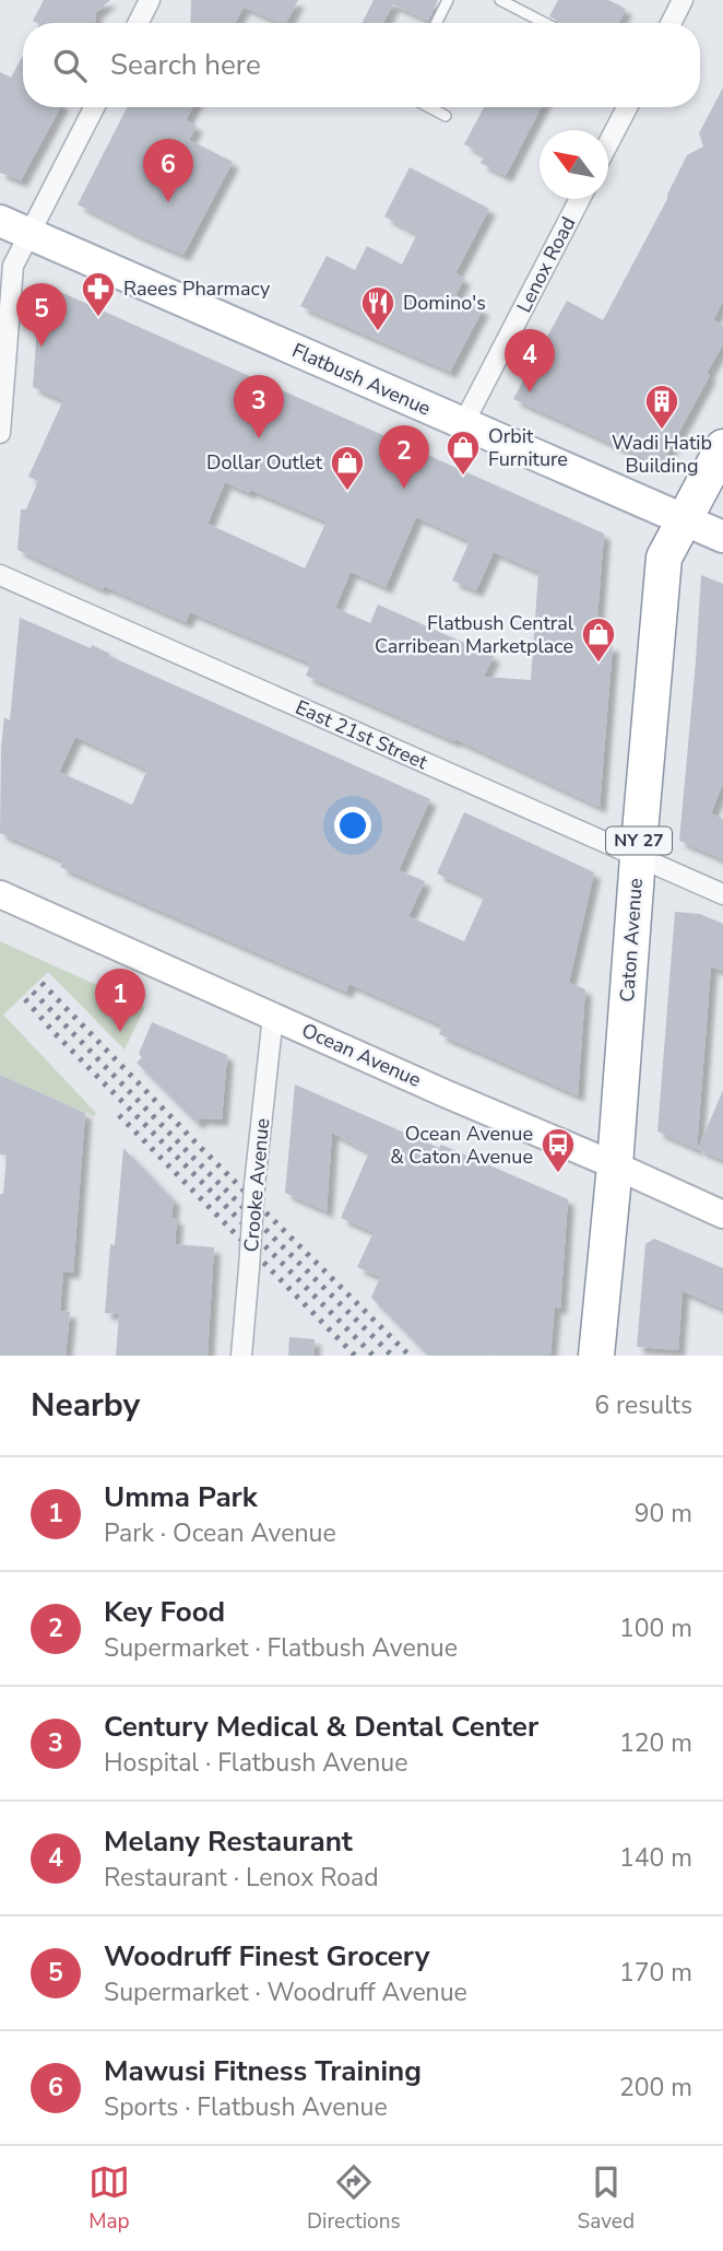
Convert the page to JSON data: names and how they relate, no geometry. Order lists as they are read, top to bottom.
{
  "streets": {
    "highway": ["NY 27", "Caton Avenue"],
    "main road": ["Flatbush Avenue", "Ocean Avenue"],
    "street": ["Lenox Road", "East 21st Street", "Crooke Avenue"]
  },
  "crossings": [
    ["Lenox Road", "Flatbush Avenue"],
    ["Flatbush Avenue", "Caton Avenue"],
    ["East 21st Street", "Caton Avenue"],
    ["Caton Avenue", "Ocean Avenue"],
    ["Ocean Avenue", "Crooke Avenue"]
  ],
  "places": {
    "pharmacy": ["Raees Pharmacy"],
    "restaurant": ["Domino's"],
    "building": ["Wadi Hatib Building"],
    "shop": ["Orbit Furniture", "Dollar Outlet", "Flatbush Central Carribean Marketplace"],
    "bus stop": ["Ocean Avenue & Caton Avenue"]
  },
  "north": "top left",
  "page": {
    "search": "Search here",
    "pins": [
      "6",
      "5",
      "4",
      "3",
      "2",
      "1"
    ],
    "heading": ["Nearby", "6 results"],
    "list": [
      {
        "mark": "1",
        "name": "Umma Park",
        "note": "Park · Ocean Avenue",
        "value": "90 m"
      },
      {
        "mark": "2",
        "name": "Key Food",
        "note": "Supermarket · Flatbush Avenue",
        "value": "100 m"
      },
      {
        "mark": "3",
        "name": "Century Medical & Dental Center",
        "note": "Hospital · Flatbush Avenue",
        "value": "120 m"
      },
      {
        "mark": "4",
        "name": "Melany Restaurant",
        "note": "Restaurant · Lenox Road",
        "value": "140 m"
      },
      {
        "mark": "5",
        "name": "Woodruff Finest Grocery",
        "note": "Supermarket · Woodruff Avenue",
        "value": "170 m"
      },
      {
        "mark": "6",
        "name": "Mawusi Fitness Training",
        "note": "Sports · Flatbush Avenue",
        "value": "200 m"
      }
    ],
    "nav": ["Map", "Directions", "Saved"]
  }
}
